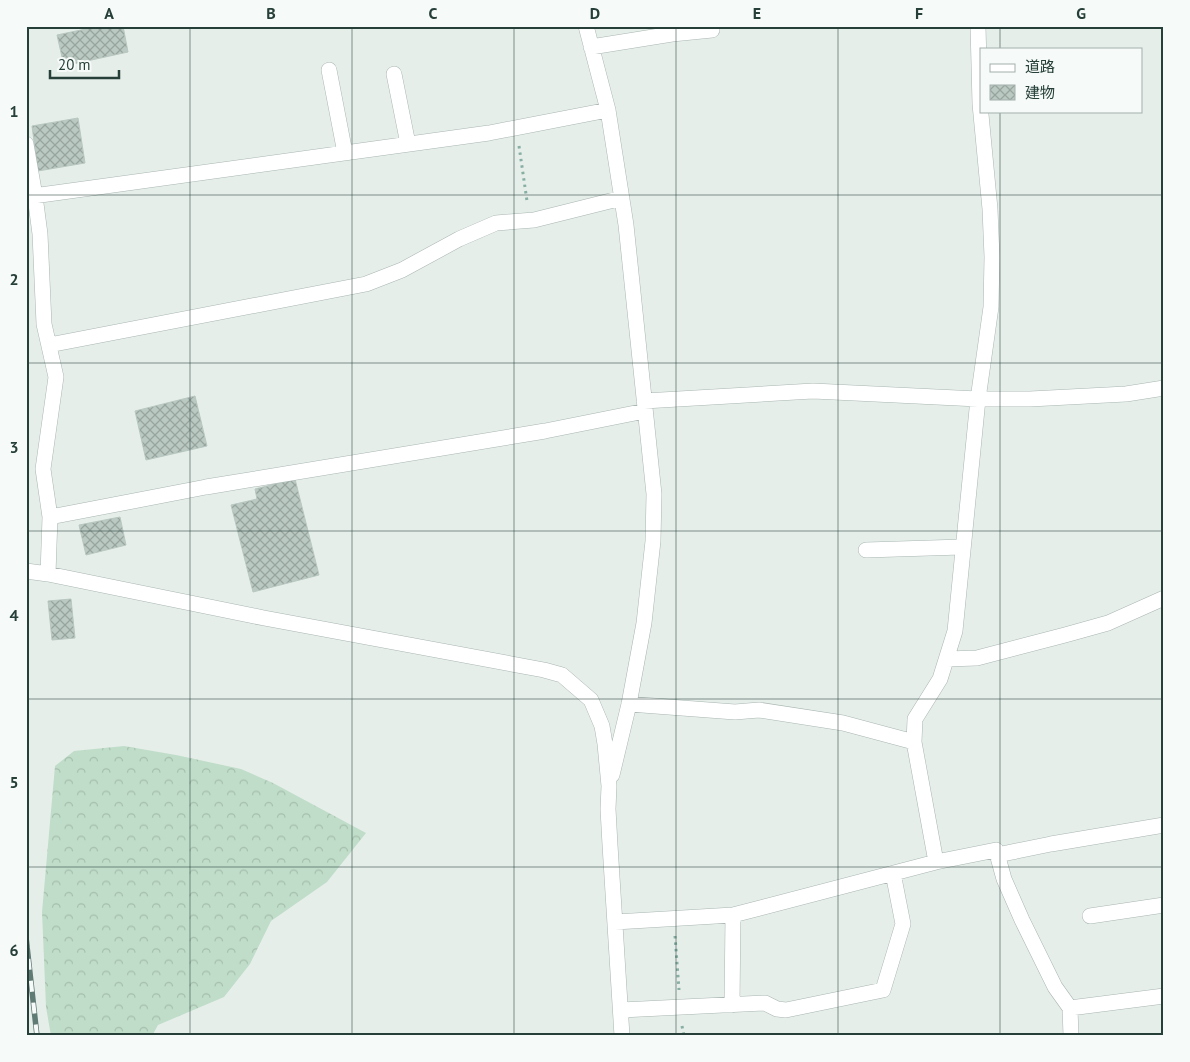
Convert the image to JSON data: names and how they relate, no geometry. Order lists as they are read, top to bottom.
{
  "legend": ["道路", "建物"],
  "scale_bar": "20 m",
  "grid": {
    "columns": [
      "A",
      "B",
      "C",
      "D",
      "E",
      "F",
      "G"
    ],
    "rows": [
      "1",
      "2",
      "3",
      "4",
      "5",
      "6"
    ]
  }
}
